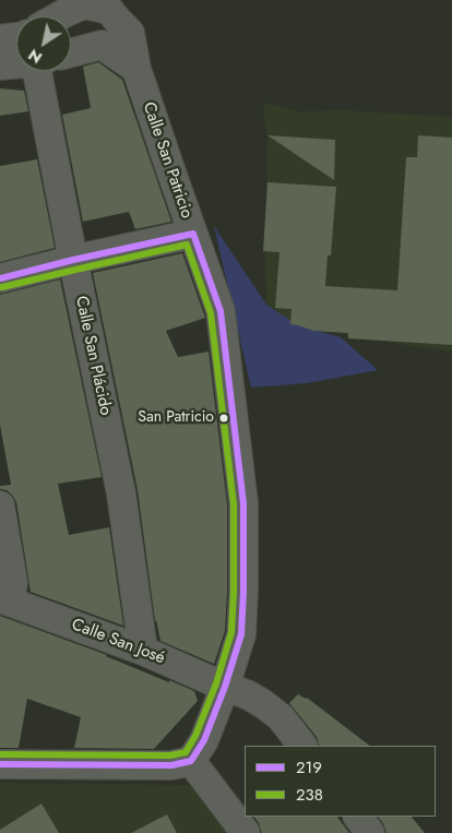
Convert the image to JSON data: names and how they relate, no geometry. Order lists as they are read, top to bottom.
{
  "streets": {
    "street": ["Calle San Patricio", "Calle San Plácido", "Calle San José"]
  },
  "crossings": [
    ["Calle San Patricio", "Calle San José"],
    ["Calle San Plácido", "Calle San José"]
  ],
  "places": ["San Patricio"],
  "lines": ["transit line 219", "transit line 238"],
  "legend": ["219", "238"],
  "north": "bottom left"
}
